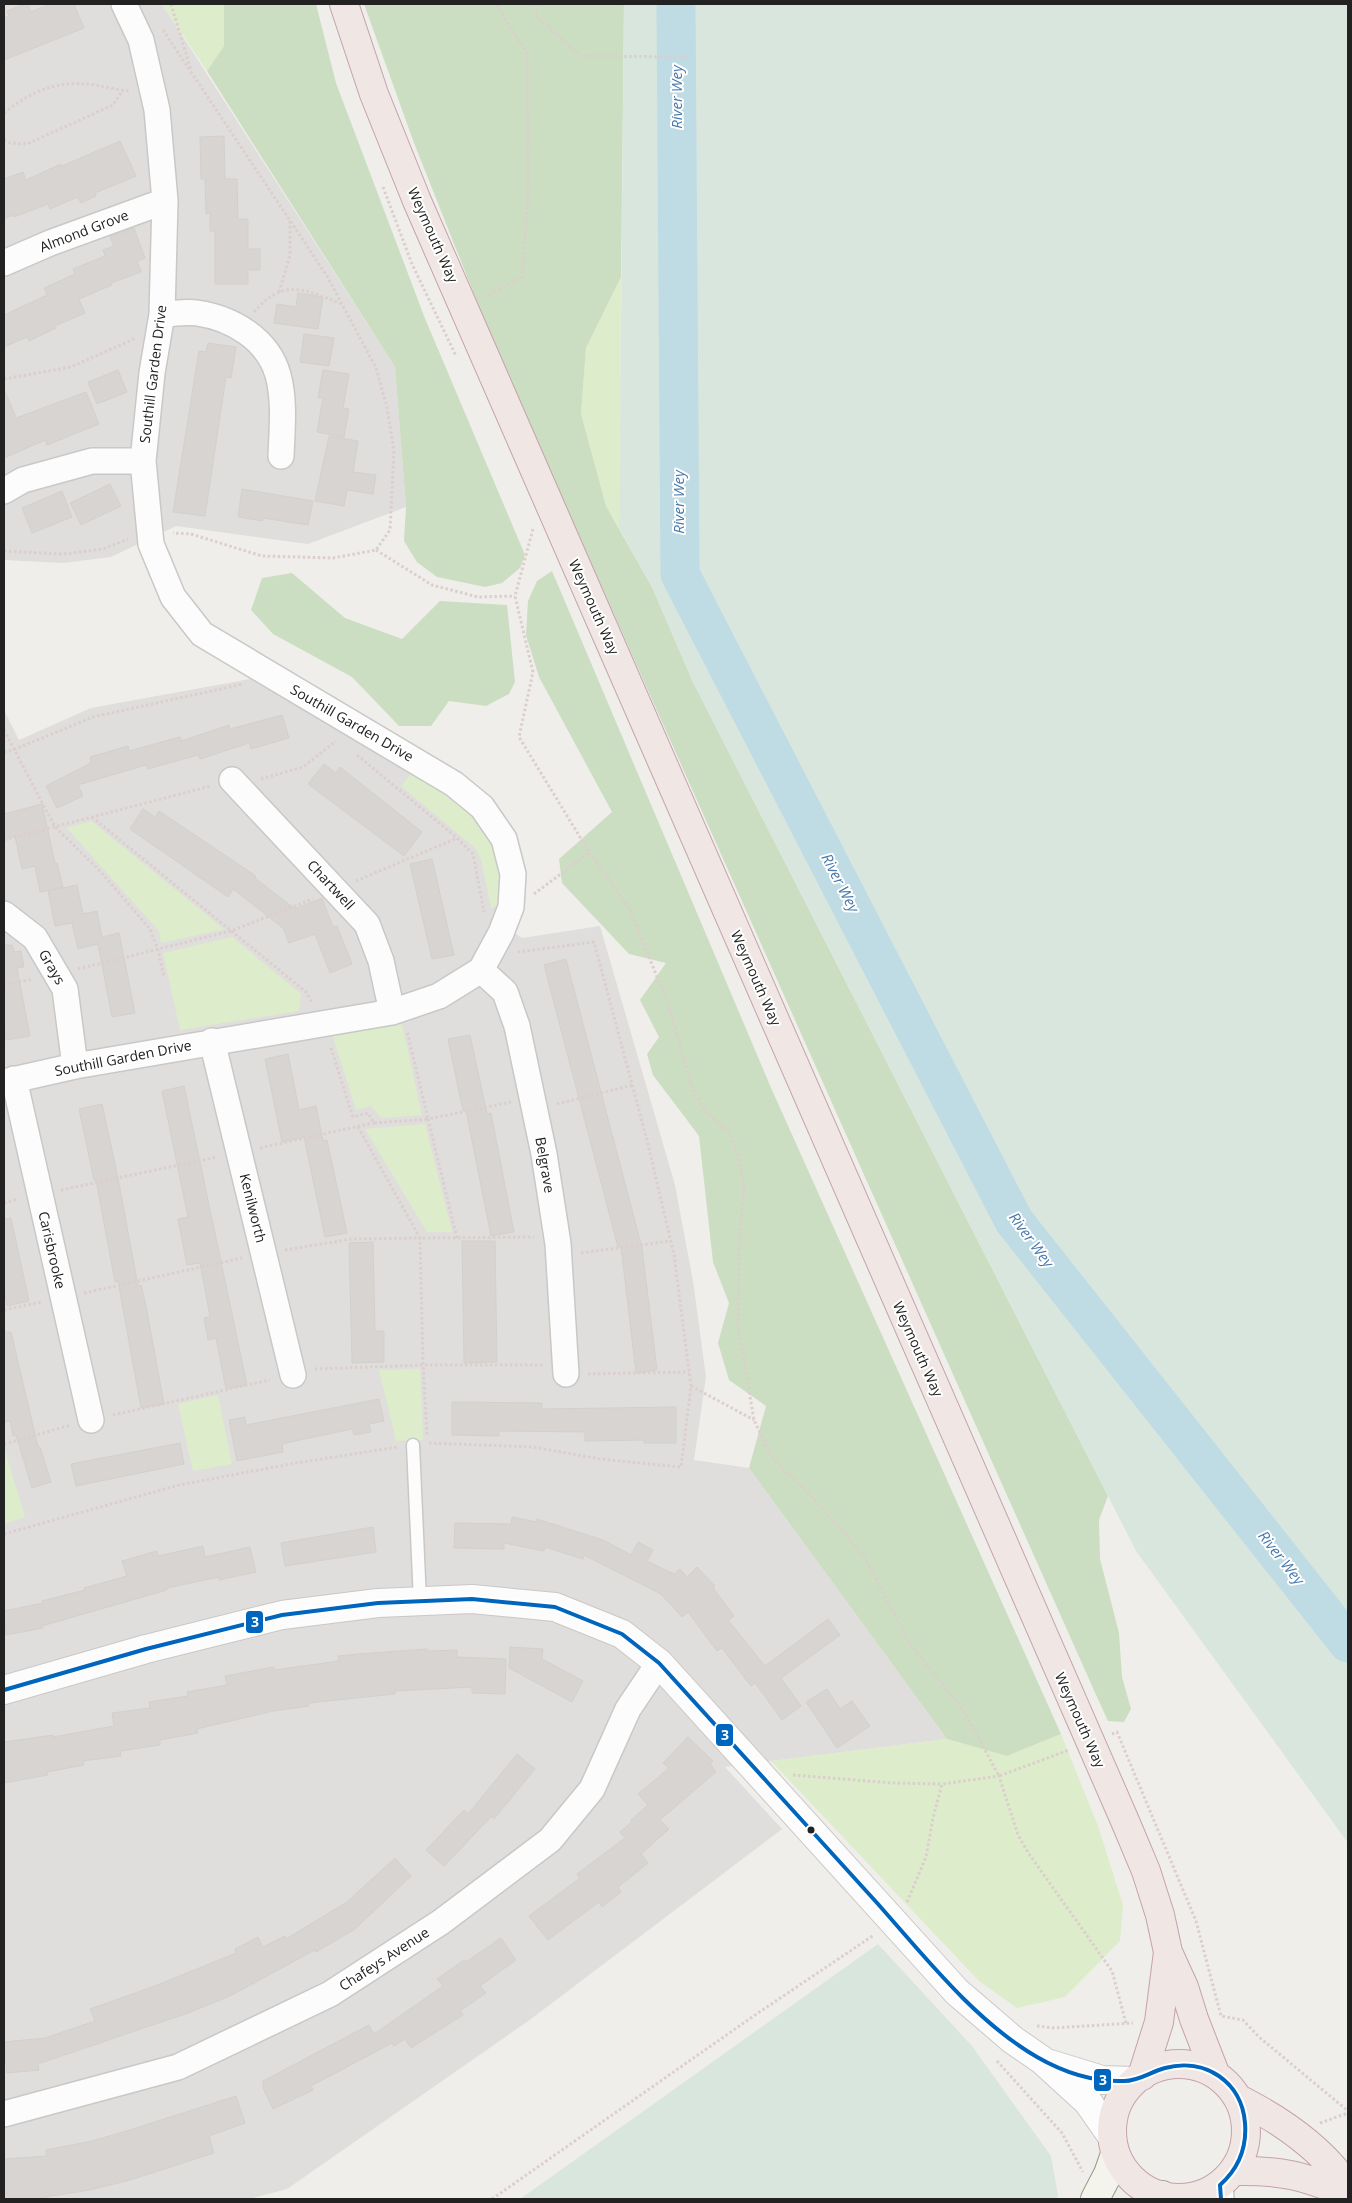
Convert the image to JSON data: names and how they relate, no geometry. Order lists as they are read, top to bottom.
{
  "streets": {
    "highway": ["Weymouth Way"],
    "street": [
      "Almond Grove",
      "Southill Garden Drive",
      "Chartwell",
      "Grays",
      "Belgrave",
      "Kenilworth",
      "Carisbrooke",
      "Chafeys Avenue"
    ]
  },
  "crossings": [
    ["Almond Grove", "Southill Garden Drive"],
    ["Southill Garden Drive", "Chartwell"],
    ["Southill Garden Drive", "Grays"],
    ["Southill Garden Drive", "Belgrave"],
    ["Southill Garden Drive", "Kenilworth"],
    ["Southill Garden Drive", "Carisbrooke"]
  ],
  "water": ["River Wey"],
  "lines": ["transit line 3"]
}
